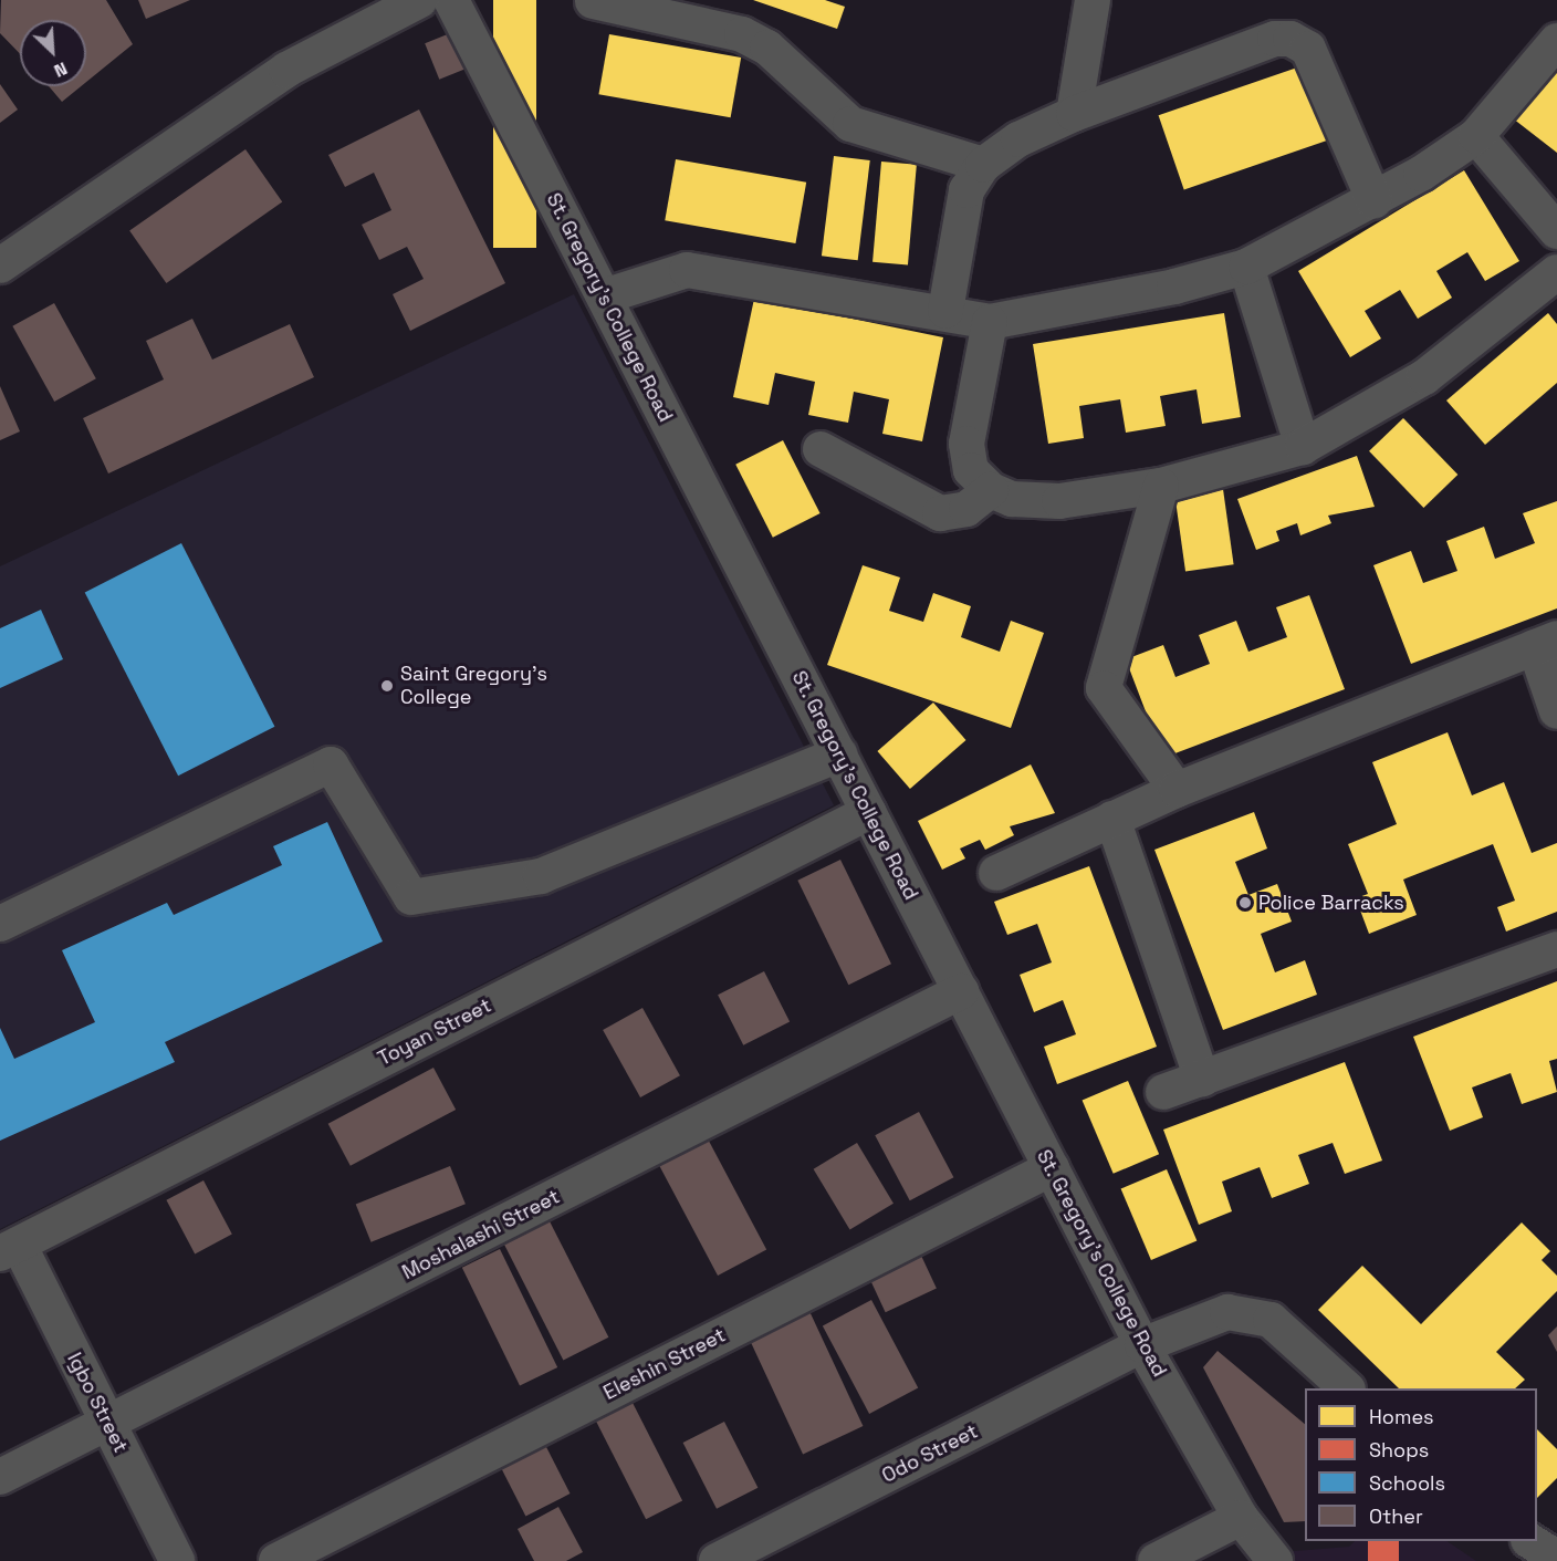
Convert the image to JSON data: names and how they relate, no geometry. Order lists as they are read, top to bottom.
{
  "streets": {
    "street": [
      "St. Gregory's College Road",
      "Toyan Street",
      "Moshalashi Street",
      "Eleshin Street",
      "Igbo Street",
      "Odo Street"
    ]
  },
  "crossings": [
    ["St. Gregory's College Road", "Toyan Street"],
    ["St. Gregory's College Road", "Moshalashi Street"],
    ["St. Gregory's College Road", "Eleshin Street"],
    ["St. Gregory's College Road", "Odo Street"],
    ["Toyan Street", "Igbo Street"],
    ["Moshalashi Street", "Igbo Street"]
  ],
  "places": ["Saint Gregory's College", "Police Barracks"],
  "legend": [
    "Homes",
    "Shops",
    "Schools",
    "Other"
  ],
  "north": "bottom right"
}
